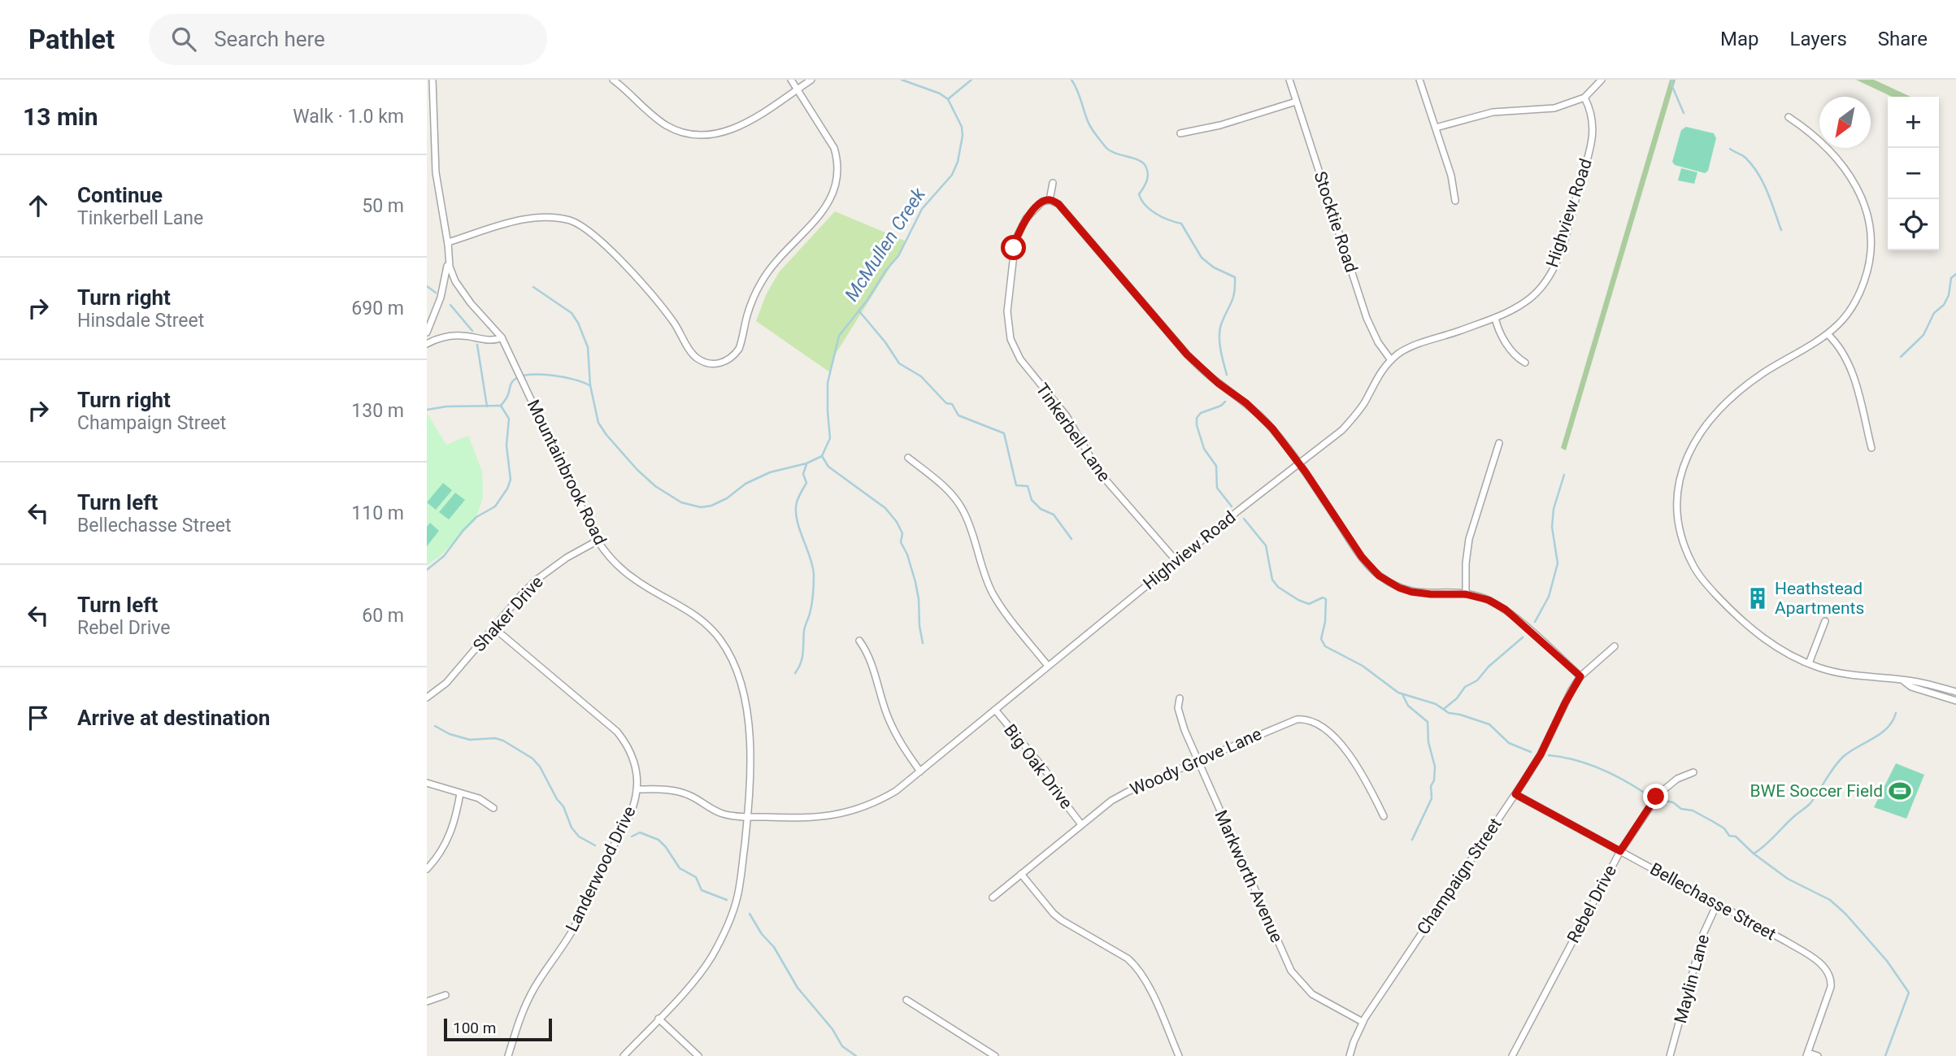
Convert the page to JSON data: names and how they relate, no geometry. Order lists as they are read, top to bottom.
{
  "streets": {
    "street": [
      "Highview Road",
      "Stocktie Road",
      "Tinkerbell Lane",
      "Mountainbrook Road",
      "Shaker Drive",
      "Woody Grove Lane",
      "Big Oak Drive",
      "Landerwood Drive",
      "Markworth Avenue",
      "Champaign Street",
      "Bellechasse Street",
      "Rebel Drive",
      "Maylin Lane"
    ]
  },
  "crossings": [
    ["Highview Road", "Stocktie Road"],
    ["Highview Road", "Tinkerbell Lane"],
    ["Highview Road", "Mountainbrook Road"],
    ["Highview Road", "Big Oak Drive"],
    ["Highview Road", "Landerwood Drive"],
    ["Mountainbrook Road", "Shaker Drive"],
    ["Shaker Drive", "Landerwood Drive"],
    ["Woody Grove Lane", "Big Oak Drive"],
    ["Woody Grove Lane", "Markworth Avenue"],
    ["Markworth Avenue", "Champaign Street"],
    ["Champaign Street", "Bellechasse Street"],
    ["Bellechasse Street", "Rebel Drive"],
    ["Bellechasse Street", "Maylin Lane"]
  ],
  "water": ["McMullen Creek"],
  "places": {
    "building": ["Heathstead Apartments"],
    "sports": ["BWE Soccer Field"]
  },
  "scale_bar": "100 m",
  "north": "bottom left",
  "page": {
    "header": "Pathlet",
    "search": "Search here",
    "nav": ["Map", "Layers", "Share"],
    "heading": ["13 min", "Walk · 1.0 km"],
    "map_buttons": ["+", "−"],
    "list": [
      ["Continue", "Tinkerbell Lane", "50 m"],
      ["Turn right", "Hinsdale Street", "690 m"],
      ["Turn right", "Champaign Street", "130 m"],
      ["Turn left", "Bellechasse Street", "110 m"],
      ["Turn left", "Rebel Drive", "60 m"],
      "Arrive at destination"
    ],
    "scale": "100 m"
  }
}
